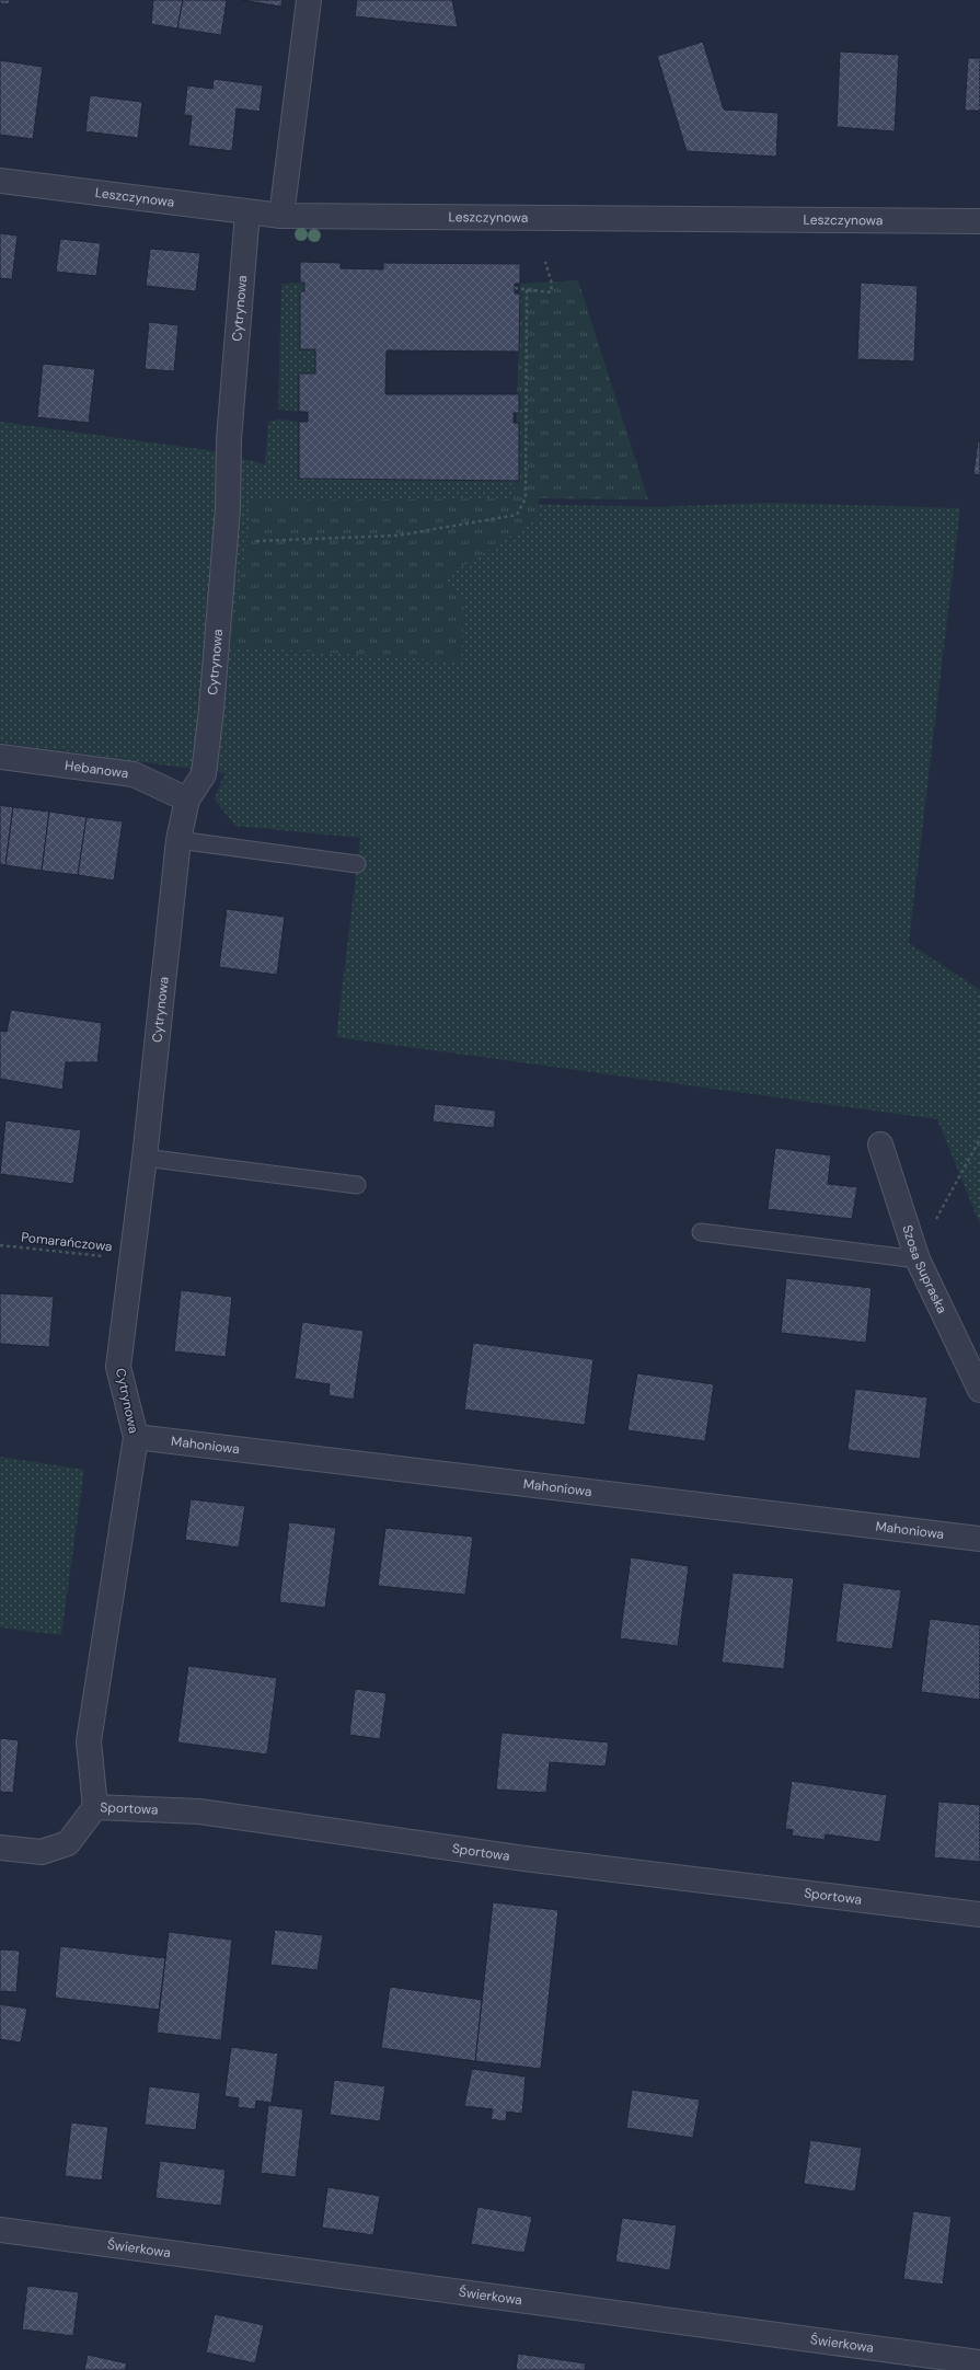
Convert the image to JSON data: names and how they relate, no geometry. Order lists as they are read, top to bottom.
{
  "streets": {
    "street": [
      "Leszczynowa",
      "Cytrynowa",
      "Hebanowa",
      "Szosa Supraska",
      "Mahoniowa",
      "Sportowa",
      "Świerkowa"
    ],
    "path": ["Pomarańczowa"]
  },
  "crossings": [
    ["Leszczynowa", "Cytrynowa"],
    ["Cytrynowa", "Hebanowa"],
    ["Cytrynowa", "Pomarańczowa"],
    ["Cytrynowa", "Mahoniowa"],
    ["Cytrynowa", "Sportowa"]
  ]
}
